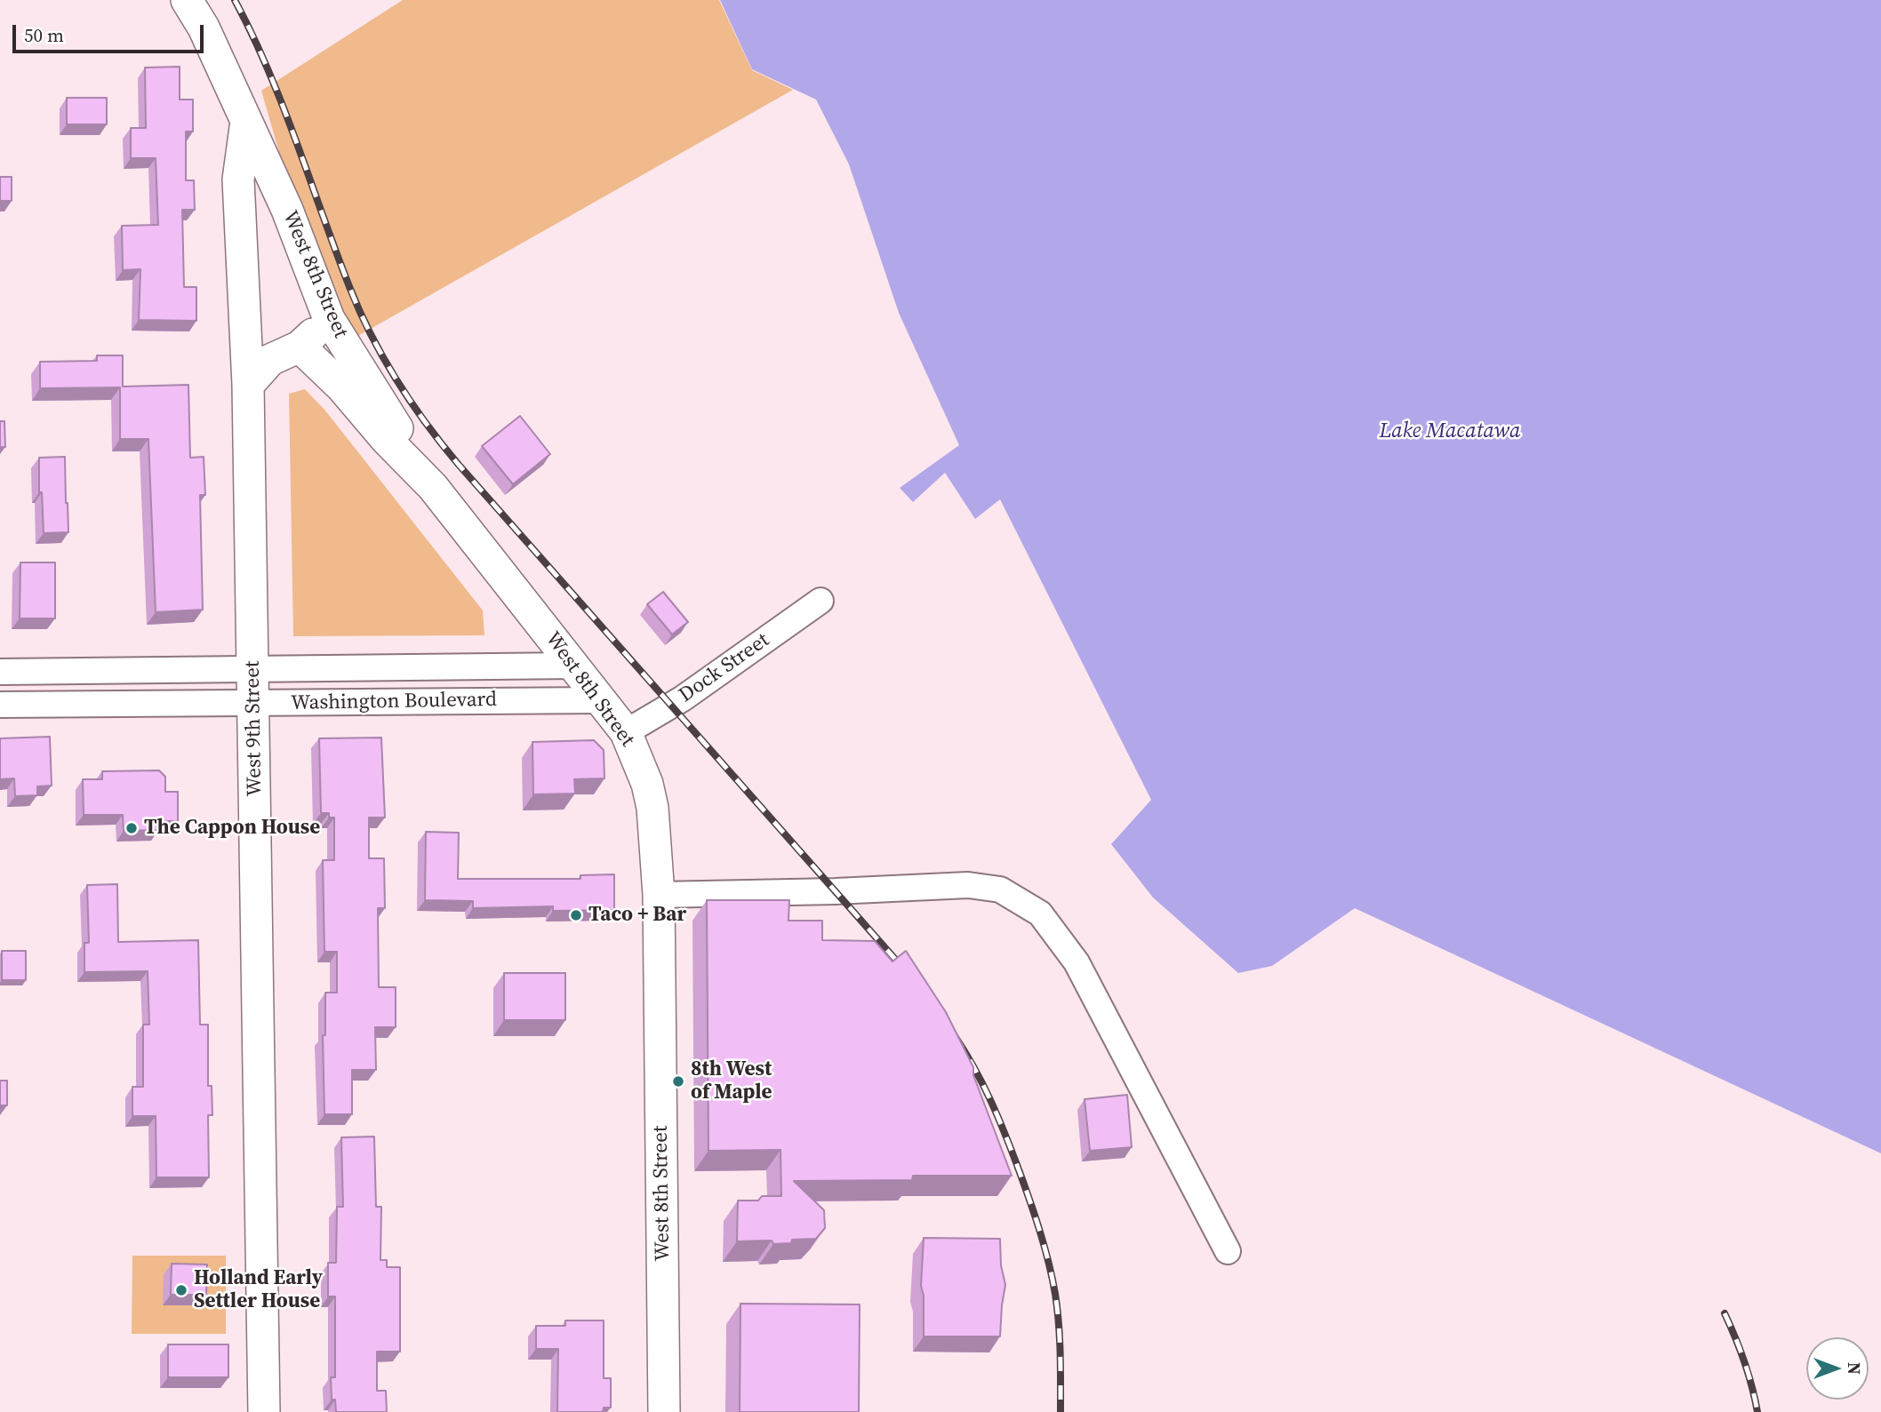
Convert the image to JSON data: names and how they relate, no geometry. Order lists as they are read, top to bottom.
{
  "streets": {
    "street": [
      "West 8th Street",
      "Dock Street",
      "Washington Boulevard",
      "West 9th Street"
    ]
  },
  "crossings": [
    ["West 8th Street", "Dock Street"],
    ["West 8th Street", "Washington Boulevard"],
    ["West 8th Street", "West 9th Street"],
    ["Washington Boulevard", "West 9th Street"]
  ],
  "water": ["Lake Macatawa"],
  "places": [
    "The Cappon House",
    "Taco + Bar",
    "8th West of Maple",
    "Holland Early Settler House"
  ],
  "scale_bar": "50 m",
  "north": "right"
}
